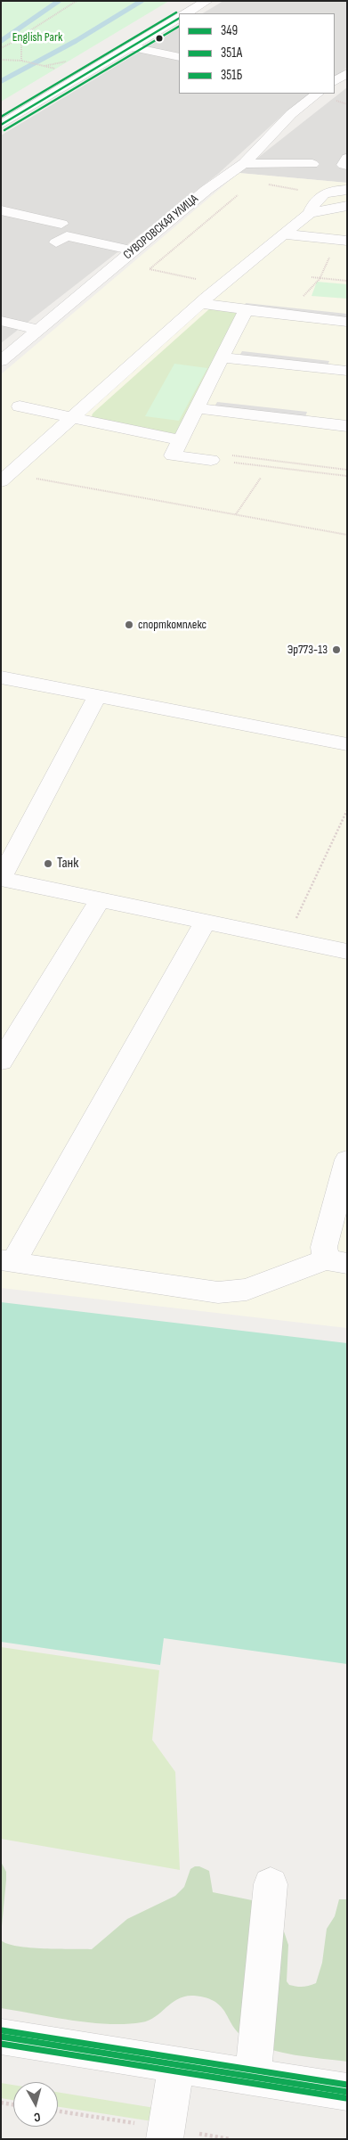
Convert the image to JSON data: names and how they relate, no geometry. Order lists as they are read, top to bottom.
{
  "streets": {
    "street": ["СУВОРОВСКАЯ УЛИЦА"]
  },
  "parks": ["English Park"],
  "places": ["спорткомплекс", "Эр773-13", "Танк"],
  "lines": ["transit line 351Б", "transit line 349", "transit line 351А"],
  "legend": ["349", "351А", "351Б"],
  "north": "bottom"
}
